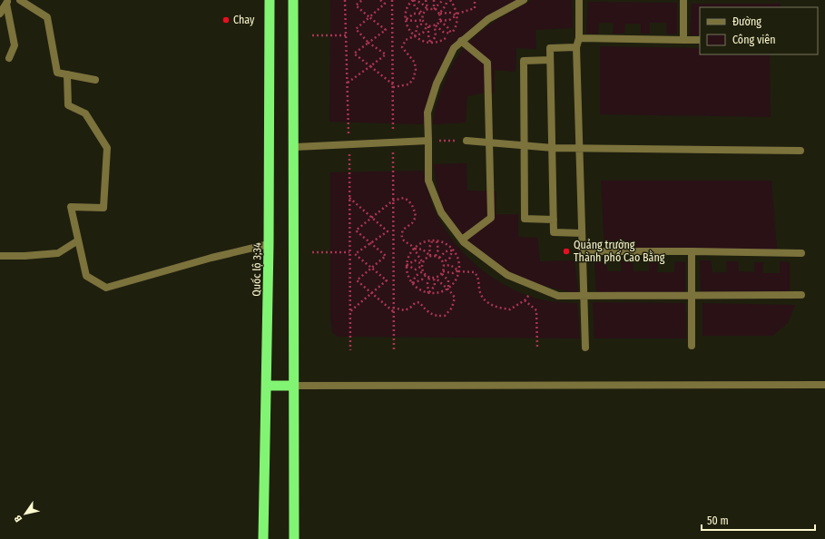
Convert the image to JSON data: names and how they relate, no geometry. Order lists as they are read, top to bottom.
{
  "streets": {
    "highway": ["Quốc lộ 3;34"]
  },
  "places": ["Chay", "Quảng trường Thành phố Cao Bằng"],
  "legend": ["Đường", "Công viên"],
  "scale_bar": "50 m",
  "north": "bottom left"
}
